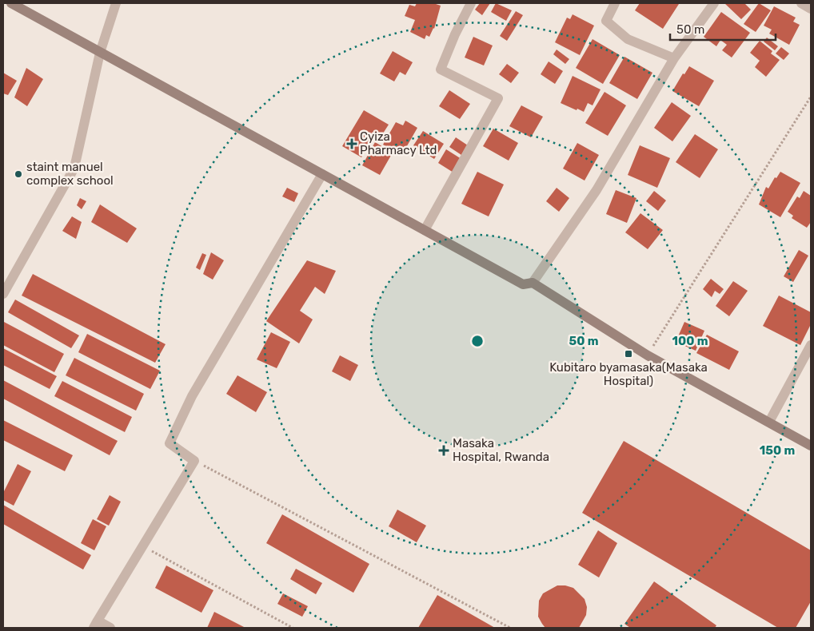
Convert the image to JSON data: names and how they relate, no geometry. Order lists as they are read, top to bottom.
{
  "places": {
    "health": ["Cyiza Pharmacy Ltd", "Masaka Hospital, Rwanda"],
    "other": ["staint manuel complex school"],
    "transit": ["Kubitaro byamasaka(Masaka Hospital)"]
  },
  "scale_bar": "50 m",
  "rings": ["50 m", "100 m", "150 m"]
}
